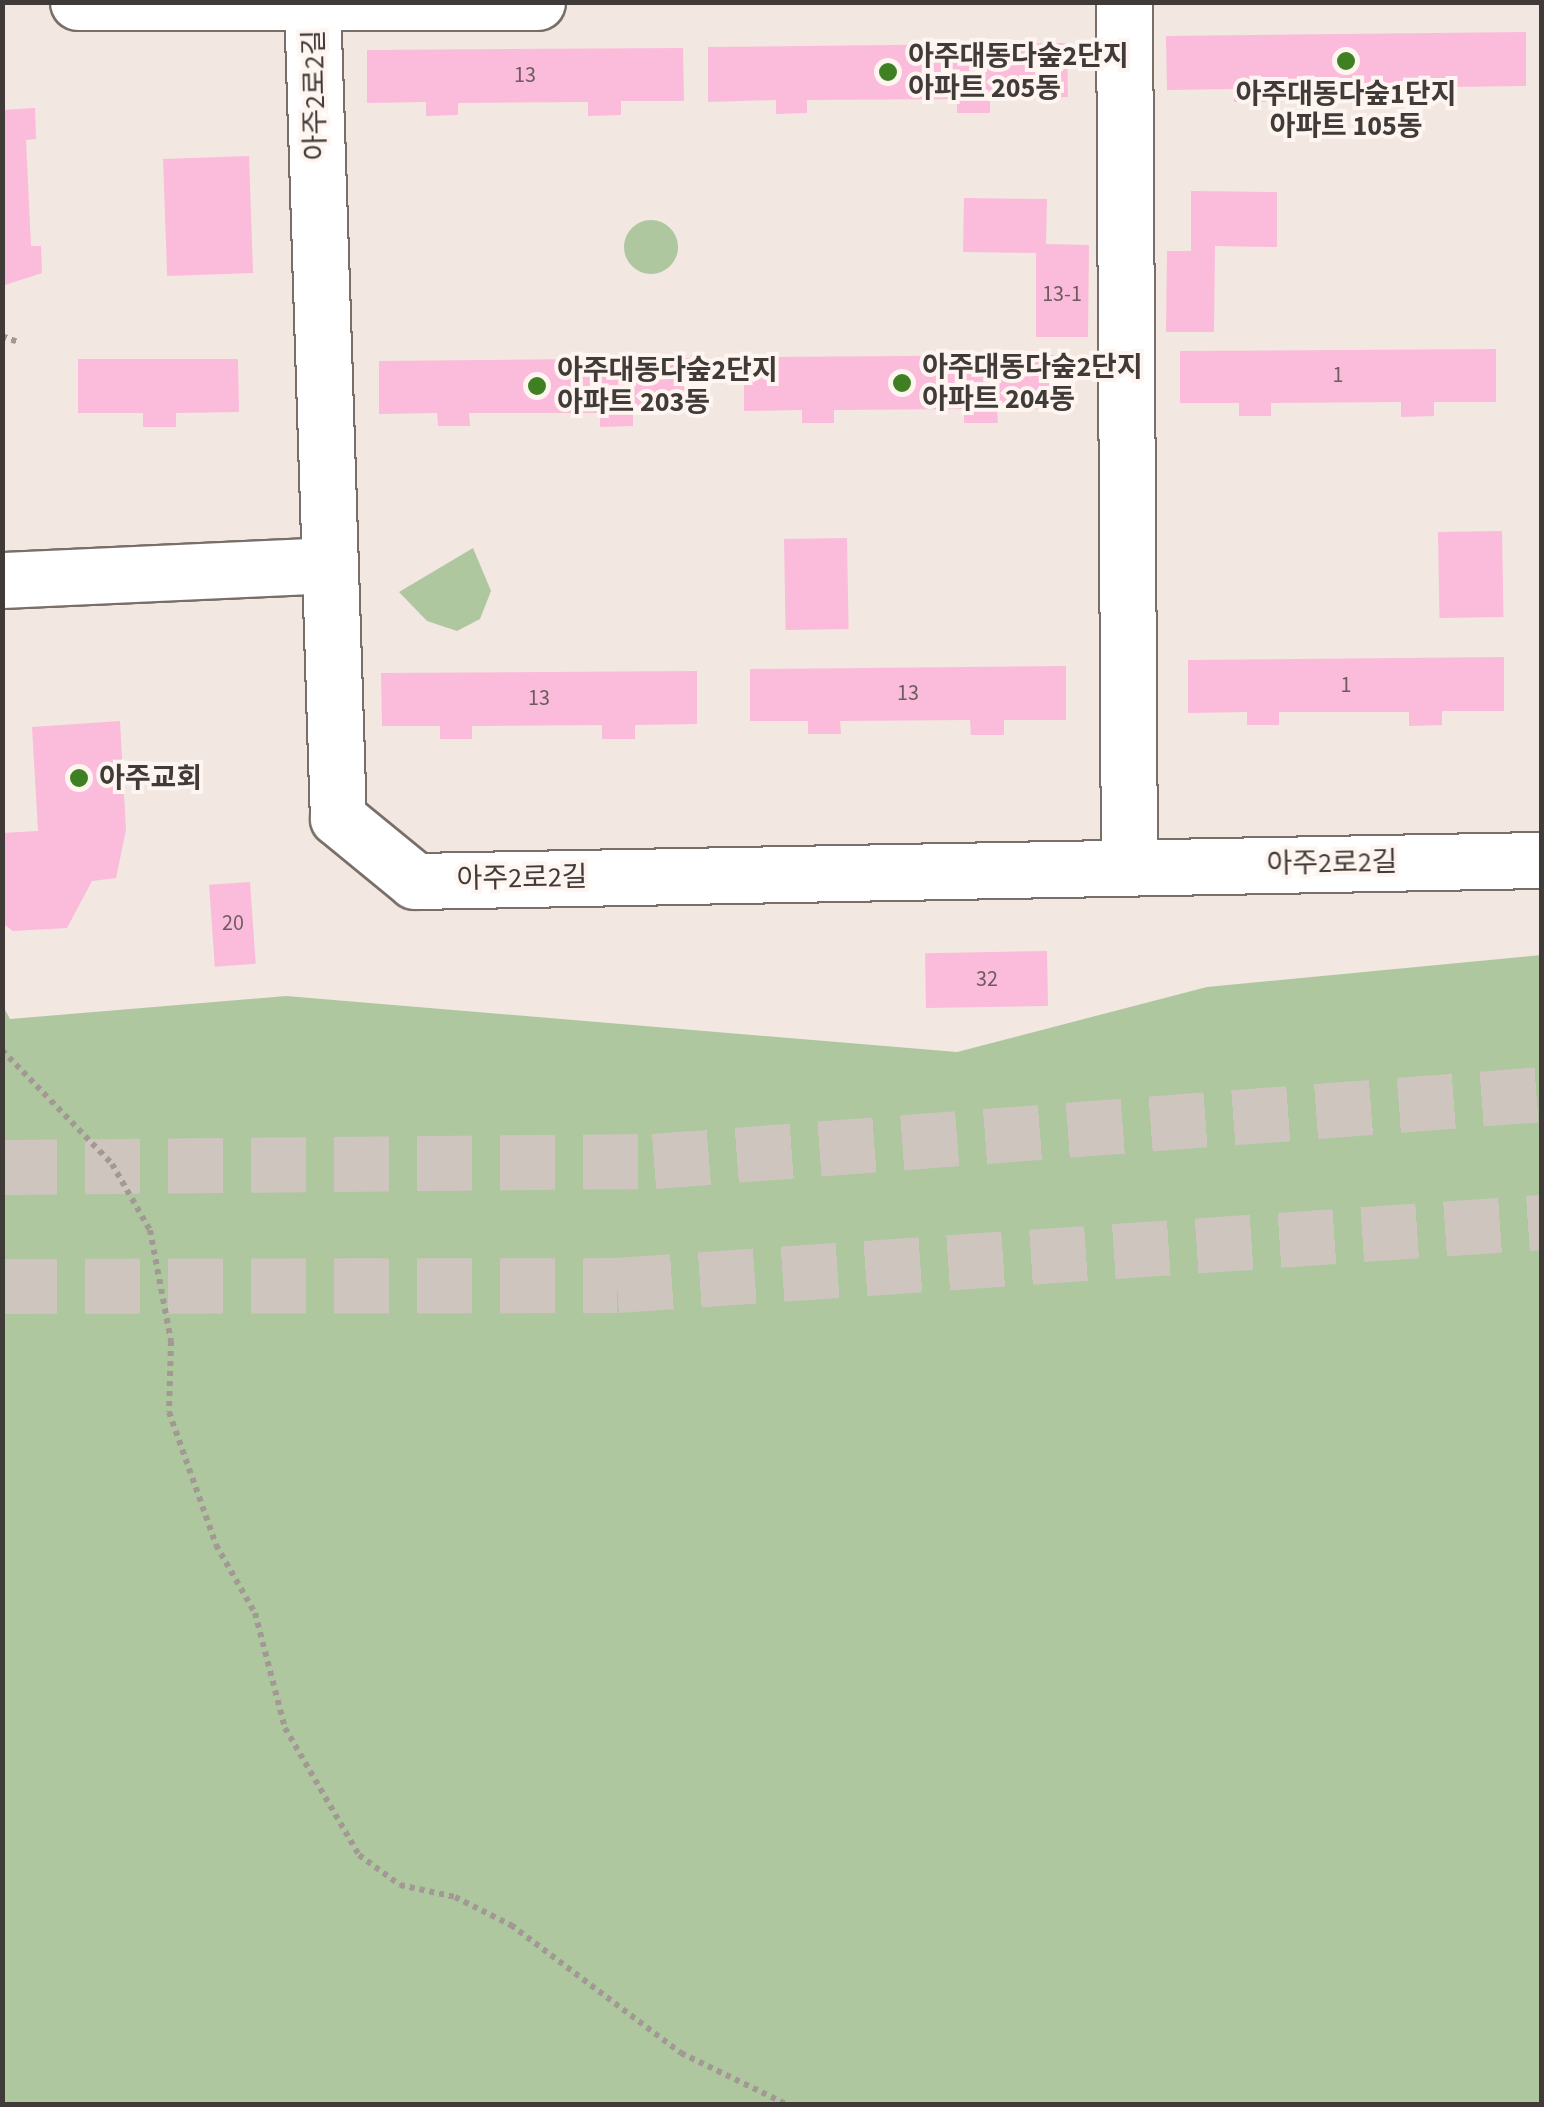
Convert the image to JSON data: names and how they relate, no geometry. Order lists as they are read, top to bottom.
{
  "streets": {
    "street": ["아주2로2길"]
  },
  "places": [
    "아주대동다숲1단지 아파트 105동",
    "아주대동다숲2단지 아파트 205동",
    "아주대동다숲2단지 아파트 204동",
    "아주대동다숲2단지 아파트 203동",
    "아주교회"
  ],
  "house_numbers": [
    "13",
    "13-1",
    "1",
    "1",
    "13",
    "13",
    "20",
    "32"
  ]
}
